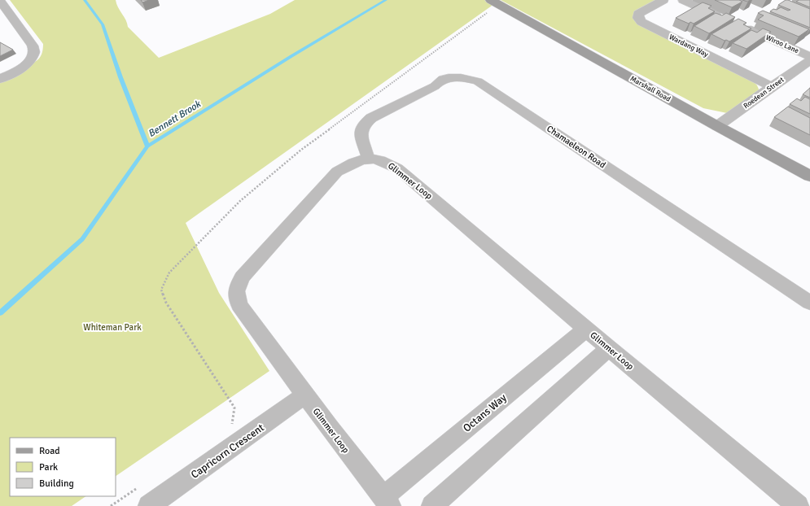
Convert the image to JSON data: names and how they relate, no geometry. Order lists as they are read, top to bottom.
{
  "streets": {
    "main road": ["Marshall Road"],
    "street": [
      "Wiroo Lane",
      "Wardang Way",
      "Roedean Street",
      "Chamaeleon Road",
      "Glimmer Loop",
      "Octans Way",
      "Capricorn Crescent"
    ]
  },
  "crossings": [
    ["Wardang Way", "Roedean Street"],
    ["Marshall Road", "Roedean Street"],
    ["Chamaeleon Road", "Glimmer Loop"],
    ["Glimmer Loop", "Octans Way"],
    ["Glimmer Loop", "Capricorn Crescent"]
  ],
  "water": ["Bennett Brook"],
  "parks": ["Whiteman Park"],
  "legend": ["Road", "Park", "Building"]
}
